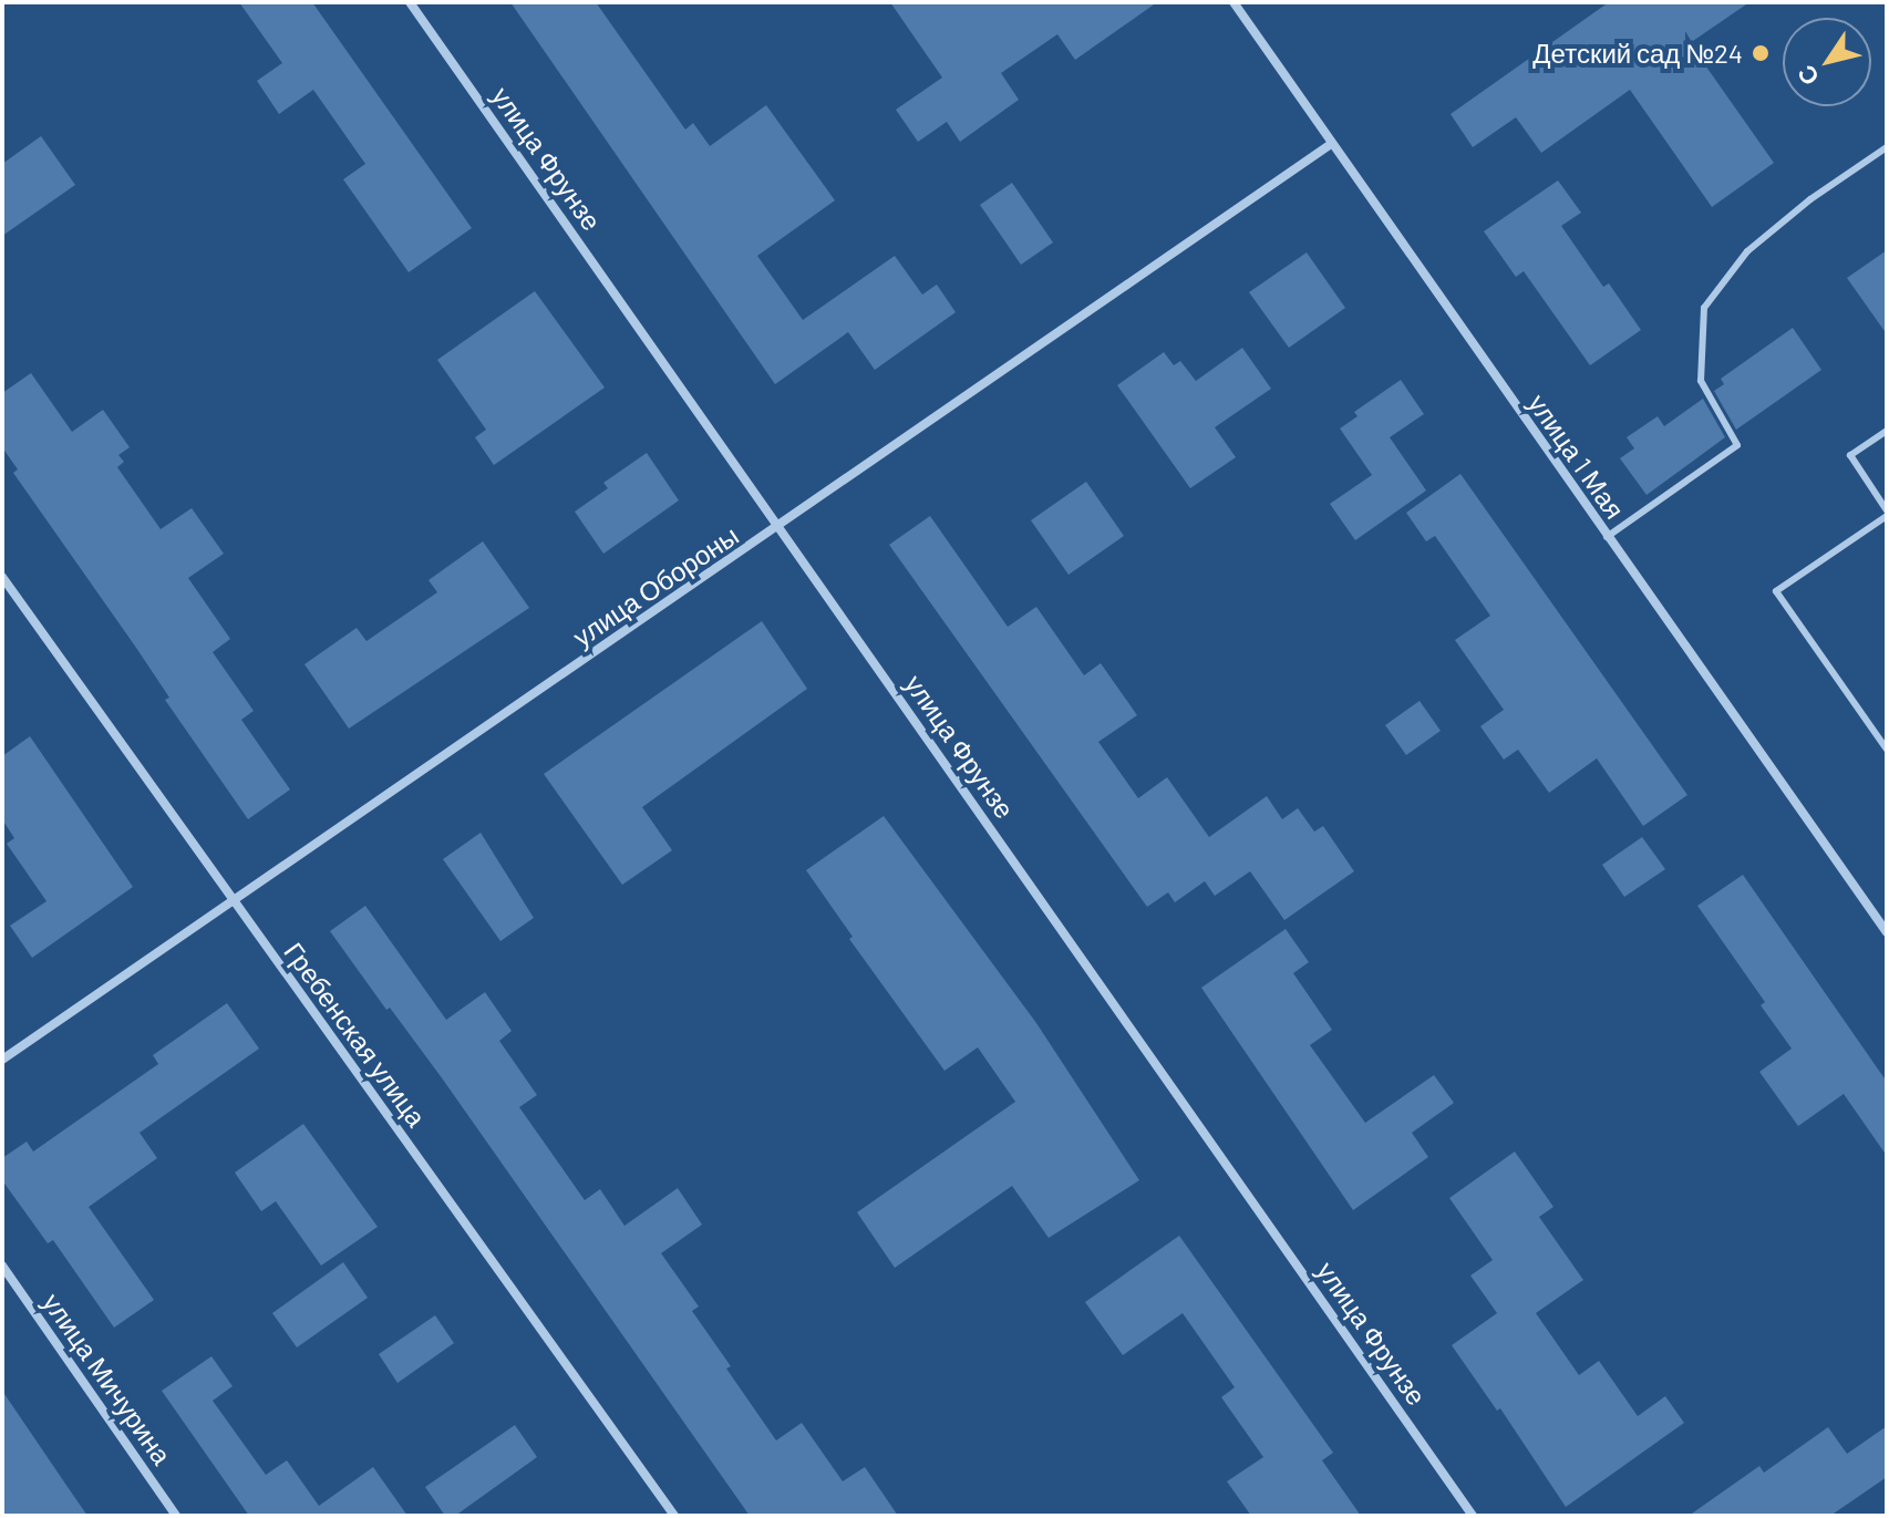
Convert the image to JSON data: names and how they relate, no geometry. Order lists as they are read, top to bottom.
{
  "streets": {
    "street": [
      "улица Фрунзе",
      "улица 1 Мая",
      "улица Обороны",
      "Гребенская улица",
      "улица Мичурина"
    ]
  },
  "crossings": [
    ["улица Фрунзе", "улица Обороны"],
    ["улица 1 Мая", "улица Обороны"],
    ["улица Обороны", "Гребенская улица"]
  ],
  "places": ["Детский сад №24"],
  "north": "bottom left"
}
